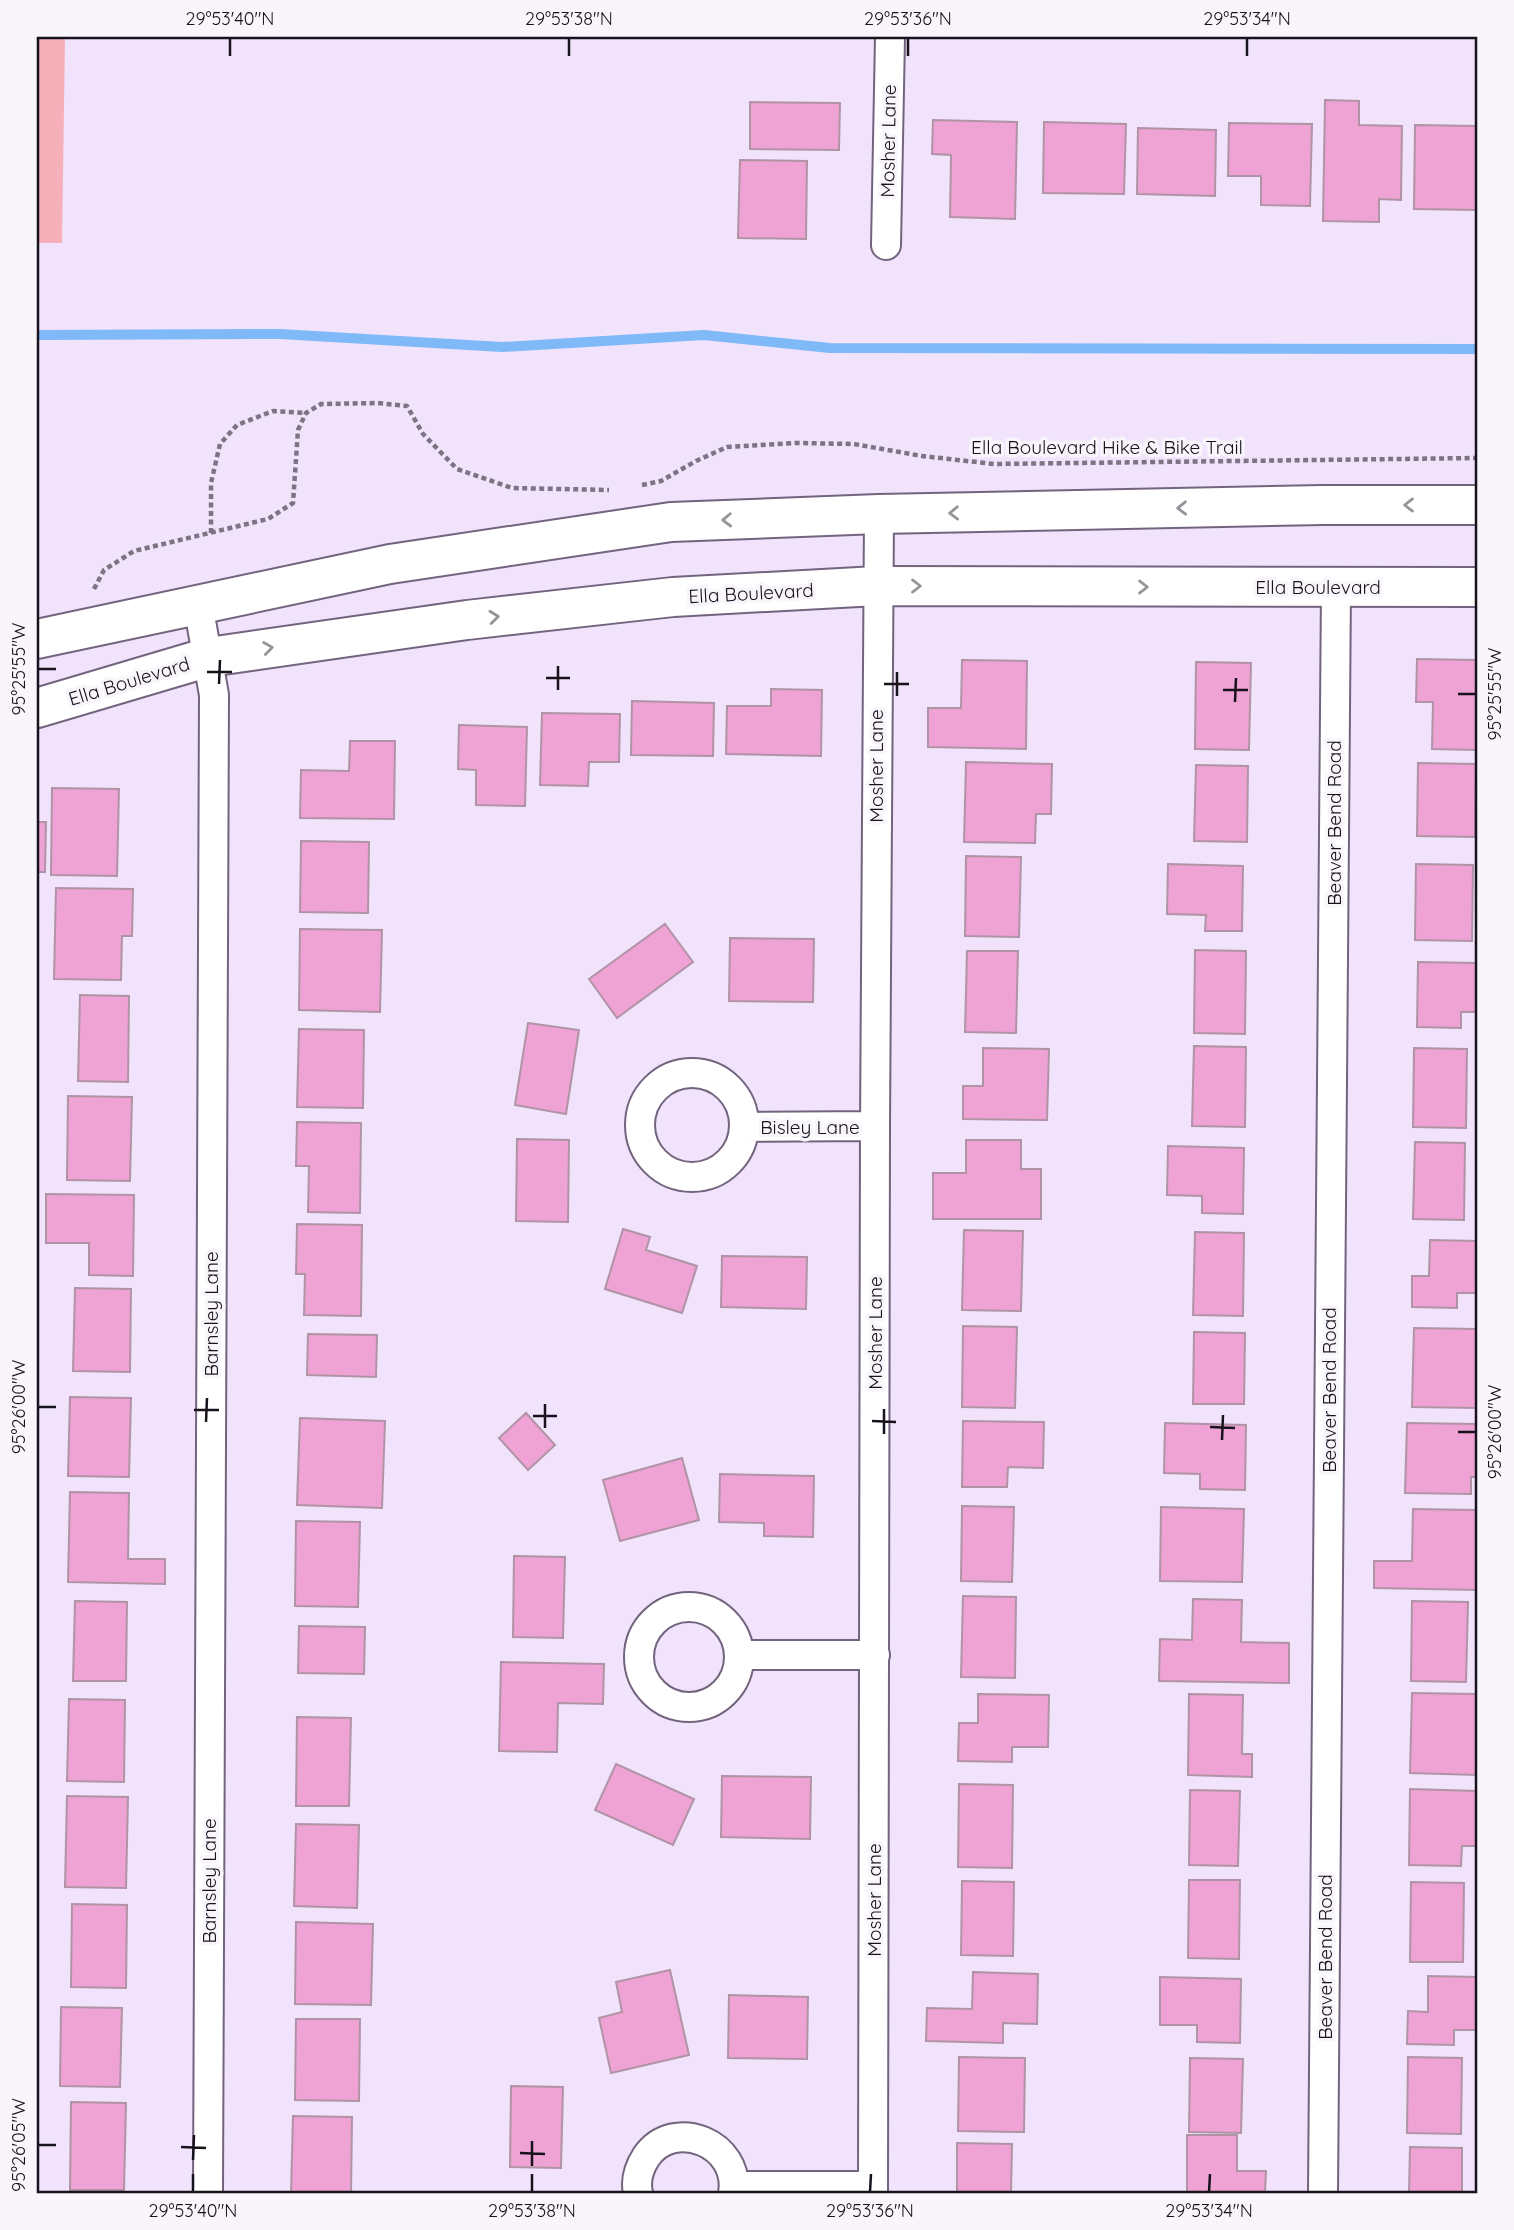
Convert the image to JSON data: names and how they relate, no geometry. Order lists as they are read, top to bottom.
{
  "streets": {
    "main road": ["Ella Boulevard"],
    "street": [
      "Mosher Lane",
      "Beaver Bend Road",
      "Bisley Lane",
      "Barnsley Lane"
    ],
    "path": ["Ella Boulevard Hike & Bike Trail"]
  },
  "crossings": [
    ["Mosher Lane", "Ella Boulevard"],
    ["Mosher Lane", "Bisley Lane"],
    ["Ella Boulevard", "Beaver Bend Road"],
    ["Ella Boulevard", "Barnsley Lane"]
  ],
  "coordinates": [
    "29°53'40\"N",
    "29°53'38\"N",
    "29°53'36\"N",
    "29°53'34\"N",
    "95°25'55\"W",
    "95°26'00\"W",
    "95°26'05\"W"
  ]
}
